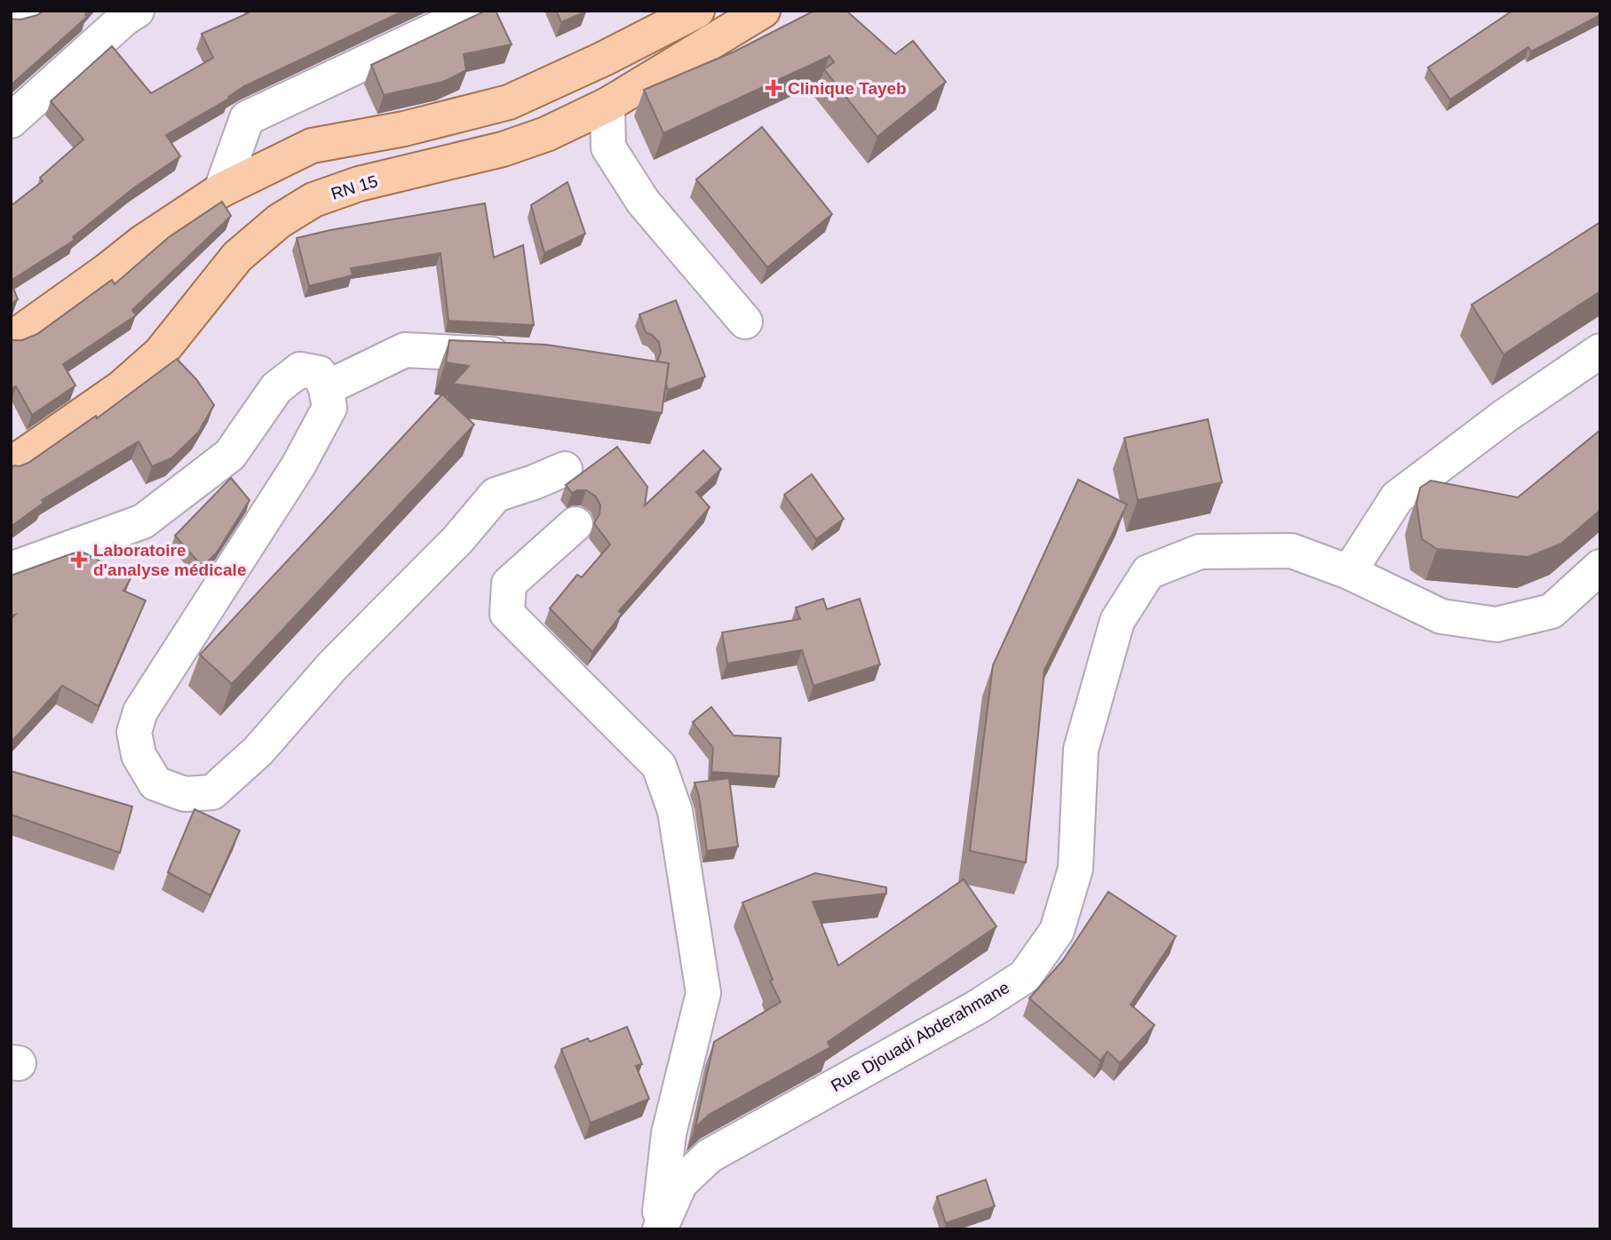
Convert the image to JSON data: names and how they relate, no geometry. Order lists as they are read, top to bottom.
{
  "streets": {
    "main road": ["RN 15"],
    "street": ["Rue Djouadi Abderahmane"]
  },
  "places": {
    "health": ["Clinique Tayeb", "Laboratoire d'analyse médicale"]
  }
}
